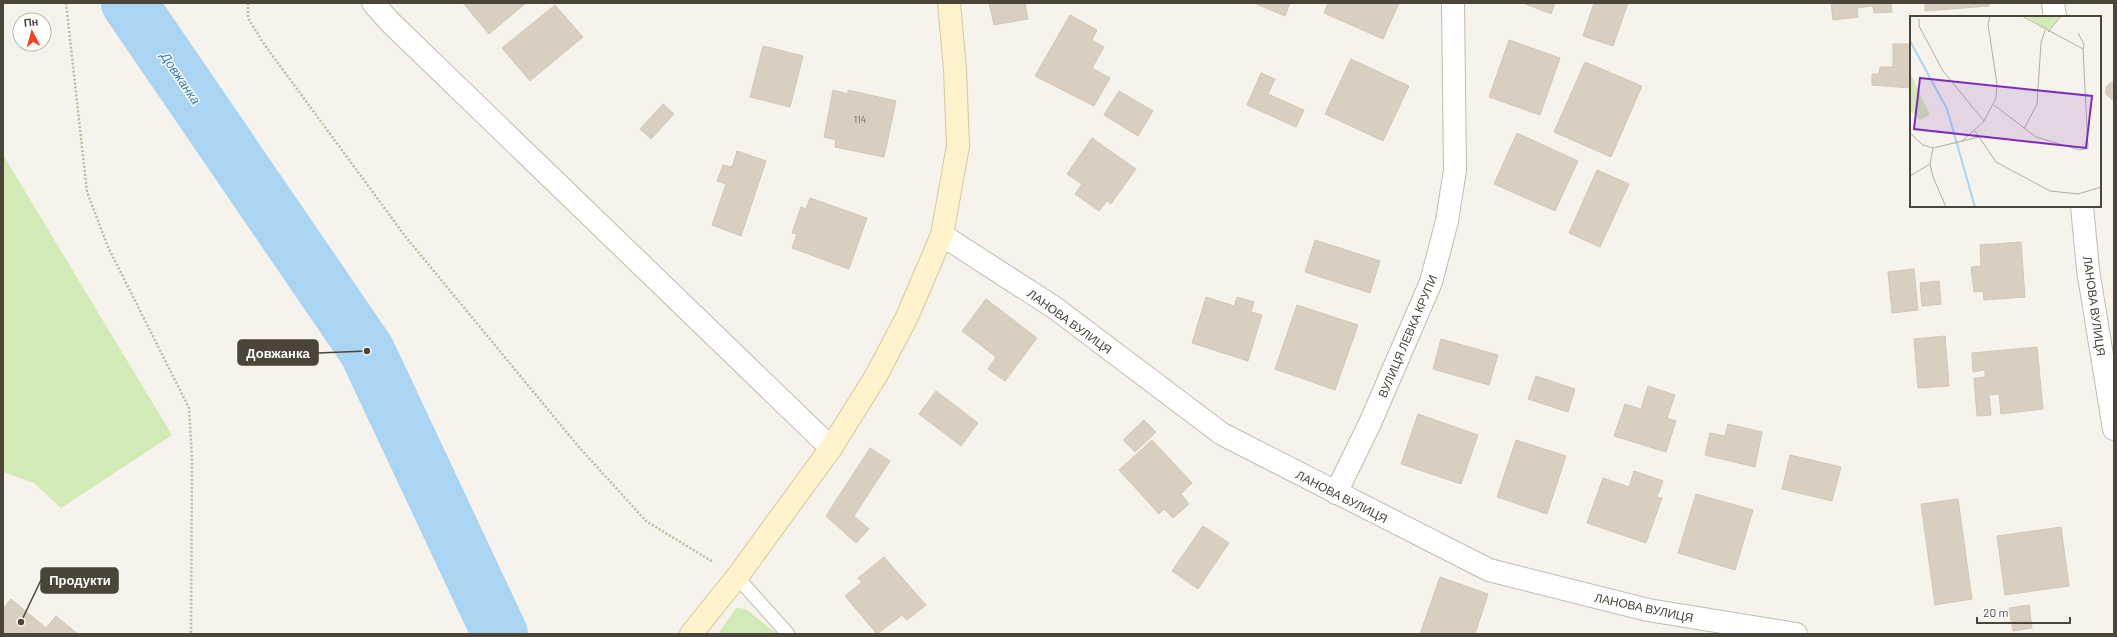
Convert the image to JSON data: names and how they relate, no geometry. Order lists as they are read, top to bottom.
{
  "streets": {
    "street": ["ЛАНОВА ВУЛИЦЯ", "ВУЛИЦЯ ЛЕВКА КРУПИ"]
  },
  "crossings": [
    ["ЛАНОВА ВУЛИЦЯ", "ВУЛИЦЯ ЛЕВКА КРУПИ"]
  ],
  "water": ["Довжанка"],
  "places": ["Довжанка", "Продукти"],
  "house_numbers": ["114"],
  "scale_bar": "20 m",
  "north": "top"
}
